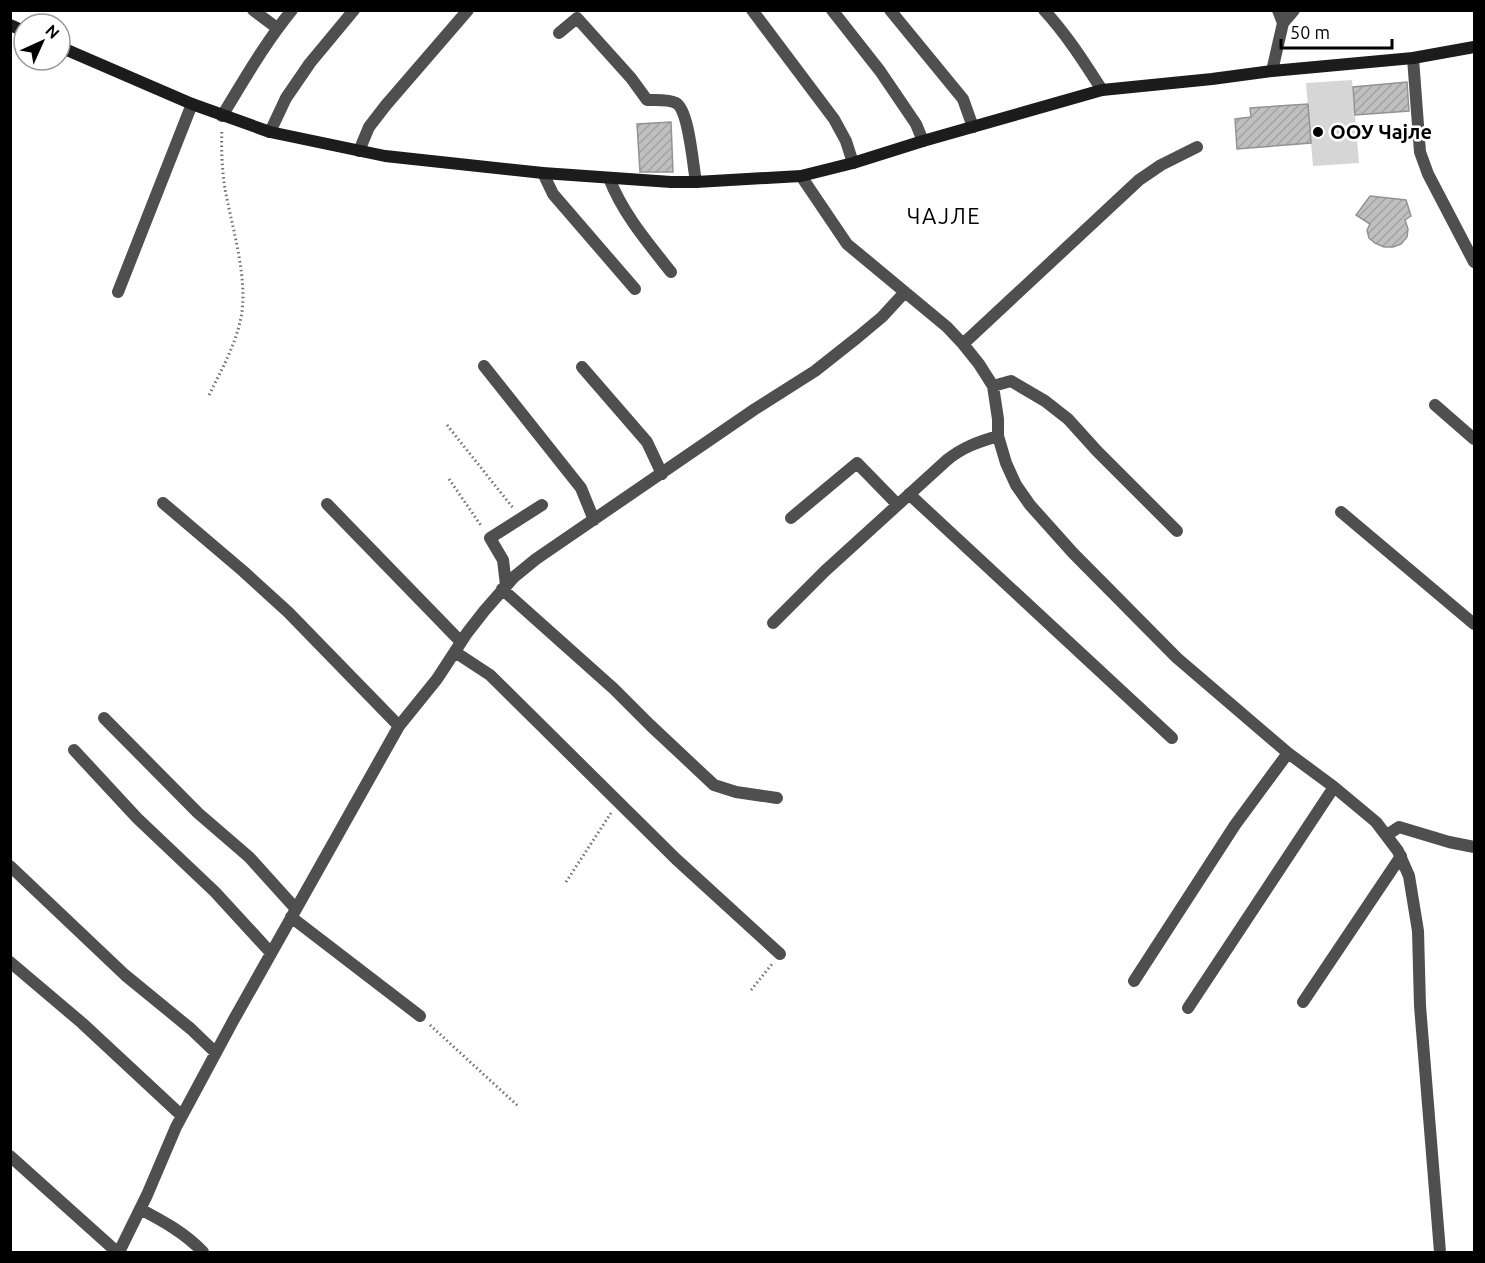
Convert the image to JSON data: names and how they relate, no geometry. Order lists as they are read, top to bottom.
{
  "districts": ["ЧАЈЛЕ"],
  "places": ["ООУ Чајле"],
  "scale_bar": "50 m",
  "north": "top right"
}
